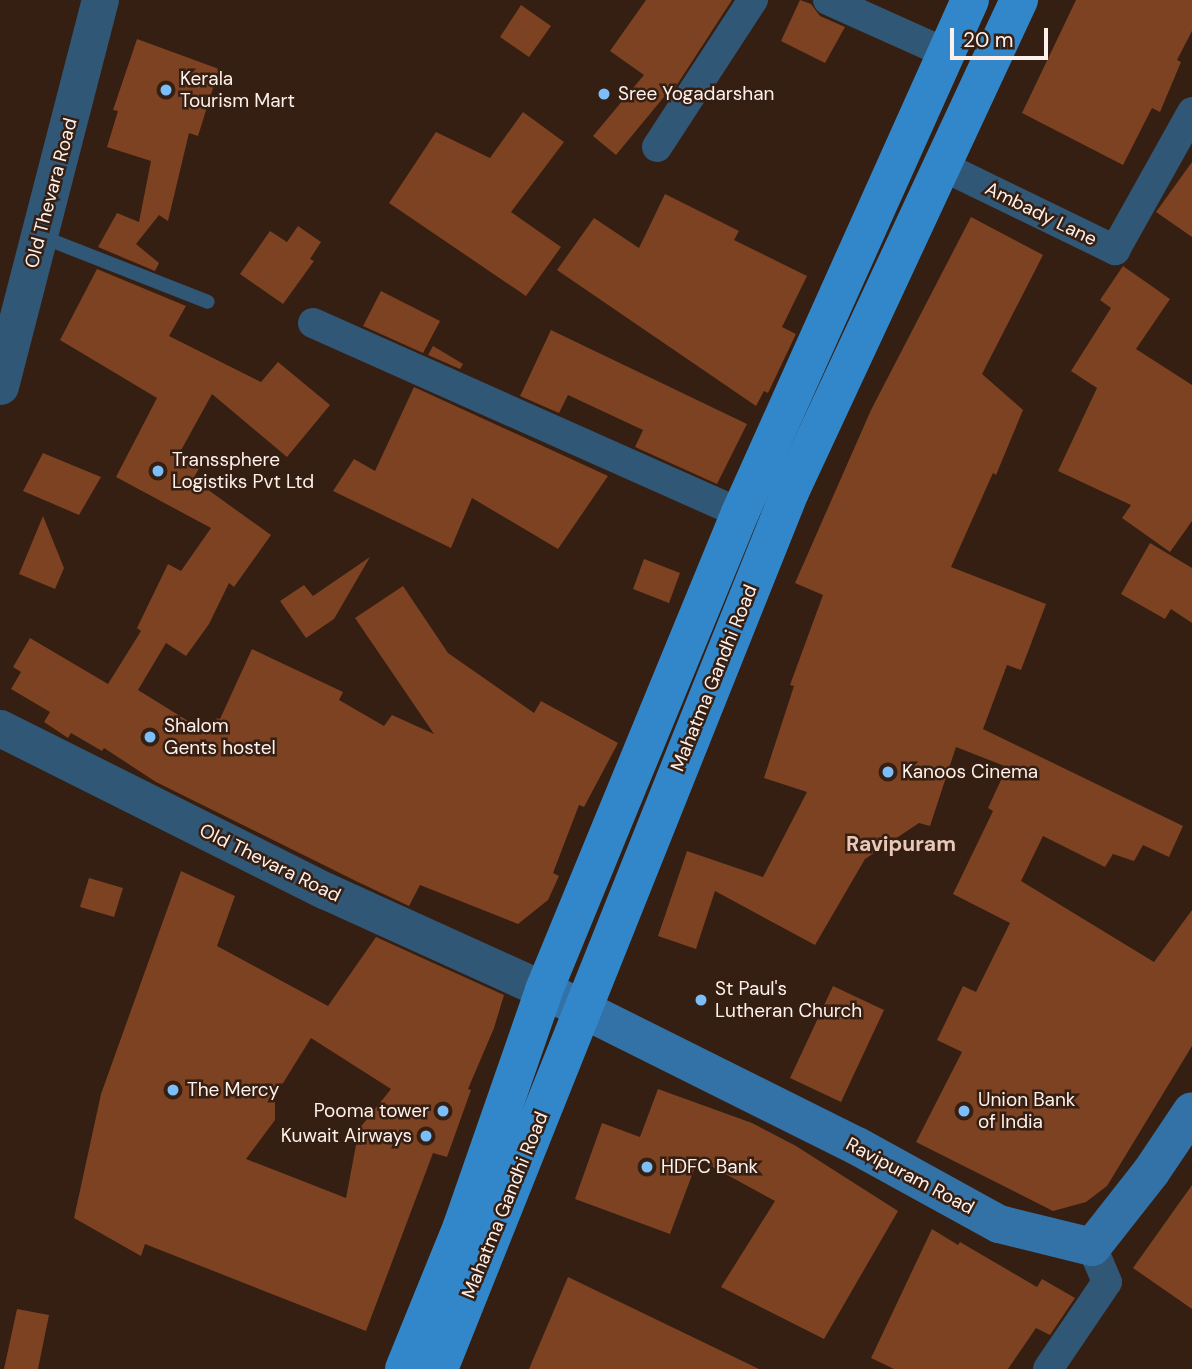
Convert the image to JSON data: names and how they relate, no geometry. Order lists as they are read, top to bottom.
{
  "streets": {
    "main road": ["Mahatma Gandhi Road", "Ravipuram Road"],
    "street": ["Old Thevara Road", "Ambady Lane"]
  },
  "crossings": [
    ["Old Thevara Road", "Mahatma Gandhi Road"],
    ["Old Thevara Road", "Ravipuram Road"],
    ["Ambady Lane", "Mahatma Gandhi Road"],
    ["Mahatma Gandhi Road", "Ravipuram Road"]
  ],
  "districts": ["Ravipuram"],
  "places": [
    "Kerala Tourism Mart",
    "Sree Yogadarshan",
    "Transsphere Logistiks Pvt Ltd",
    "Shalom Gents hostel",
    "Kanoos Cinema",
    "St Paul's Lutheran Church",
    "The Mercy",
    "Pooma tower",
    "Union Bank of India",
    "Kuwait Airways",
    "HDFC Bank"
  ],
  "scale_bar": "20 m"
}
